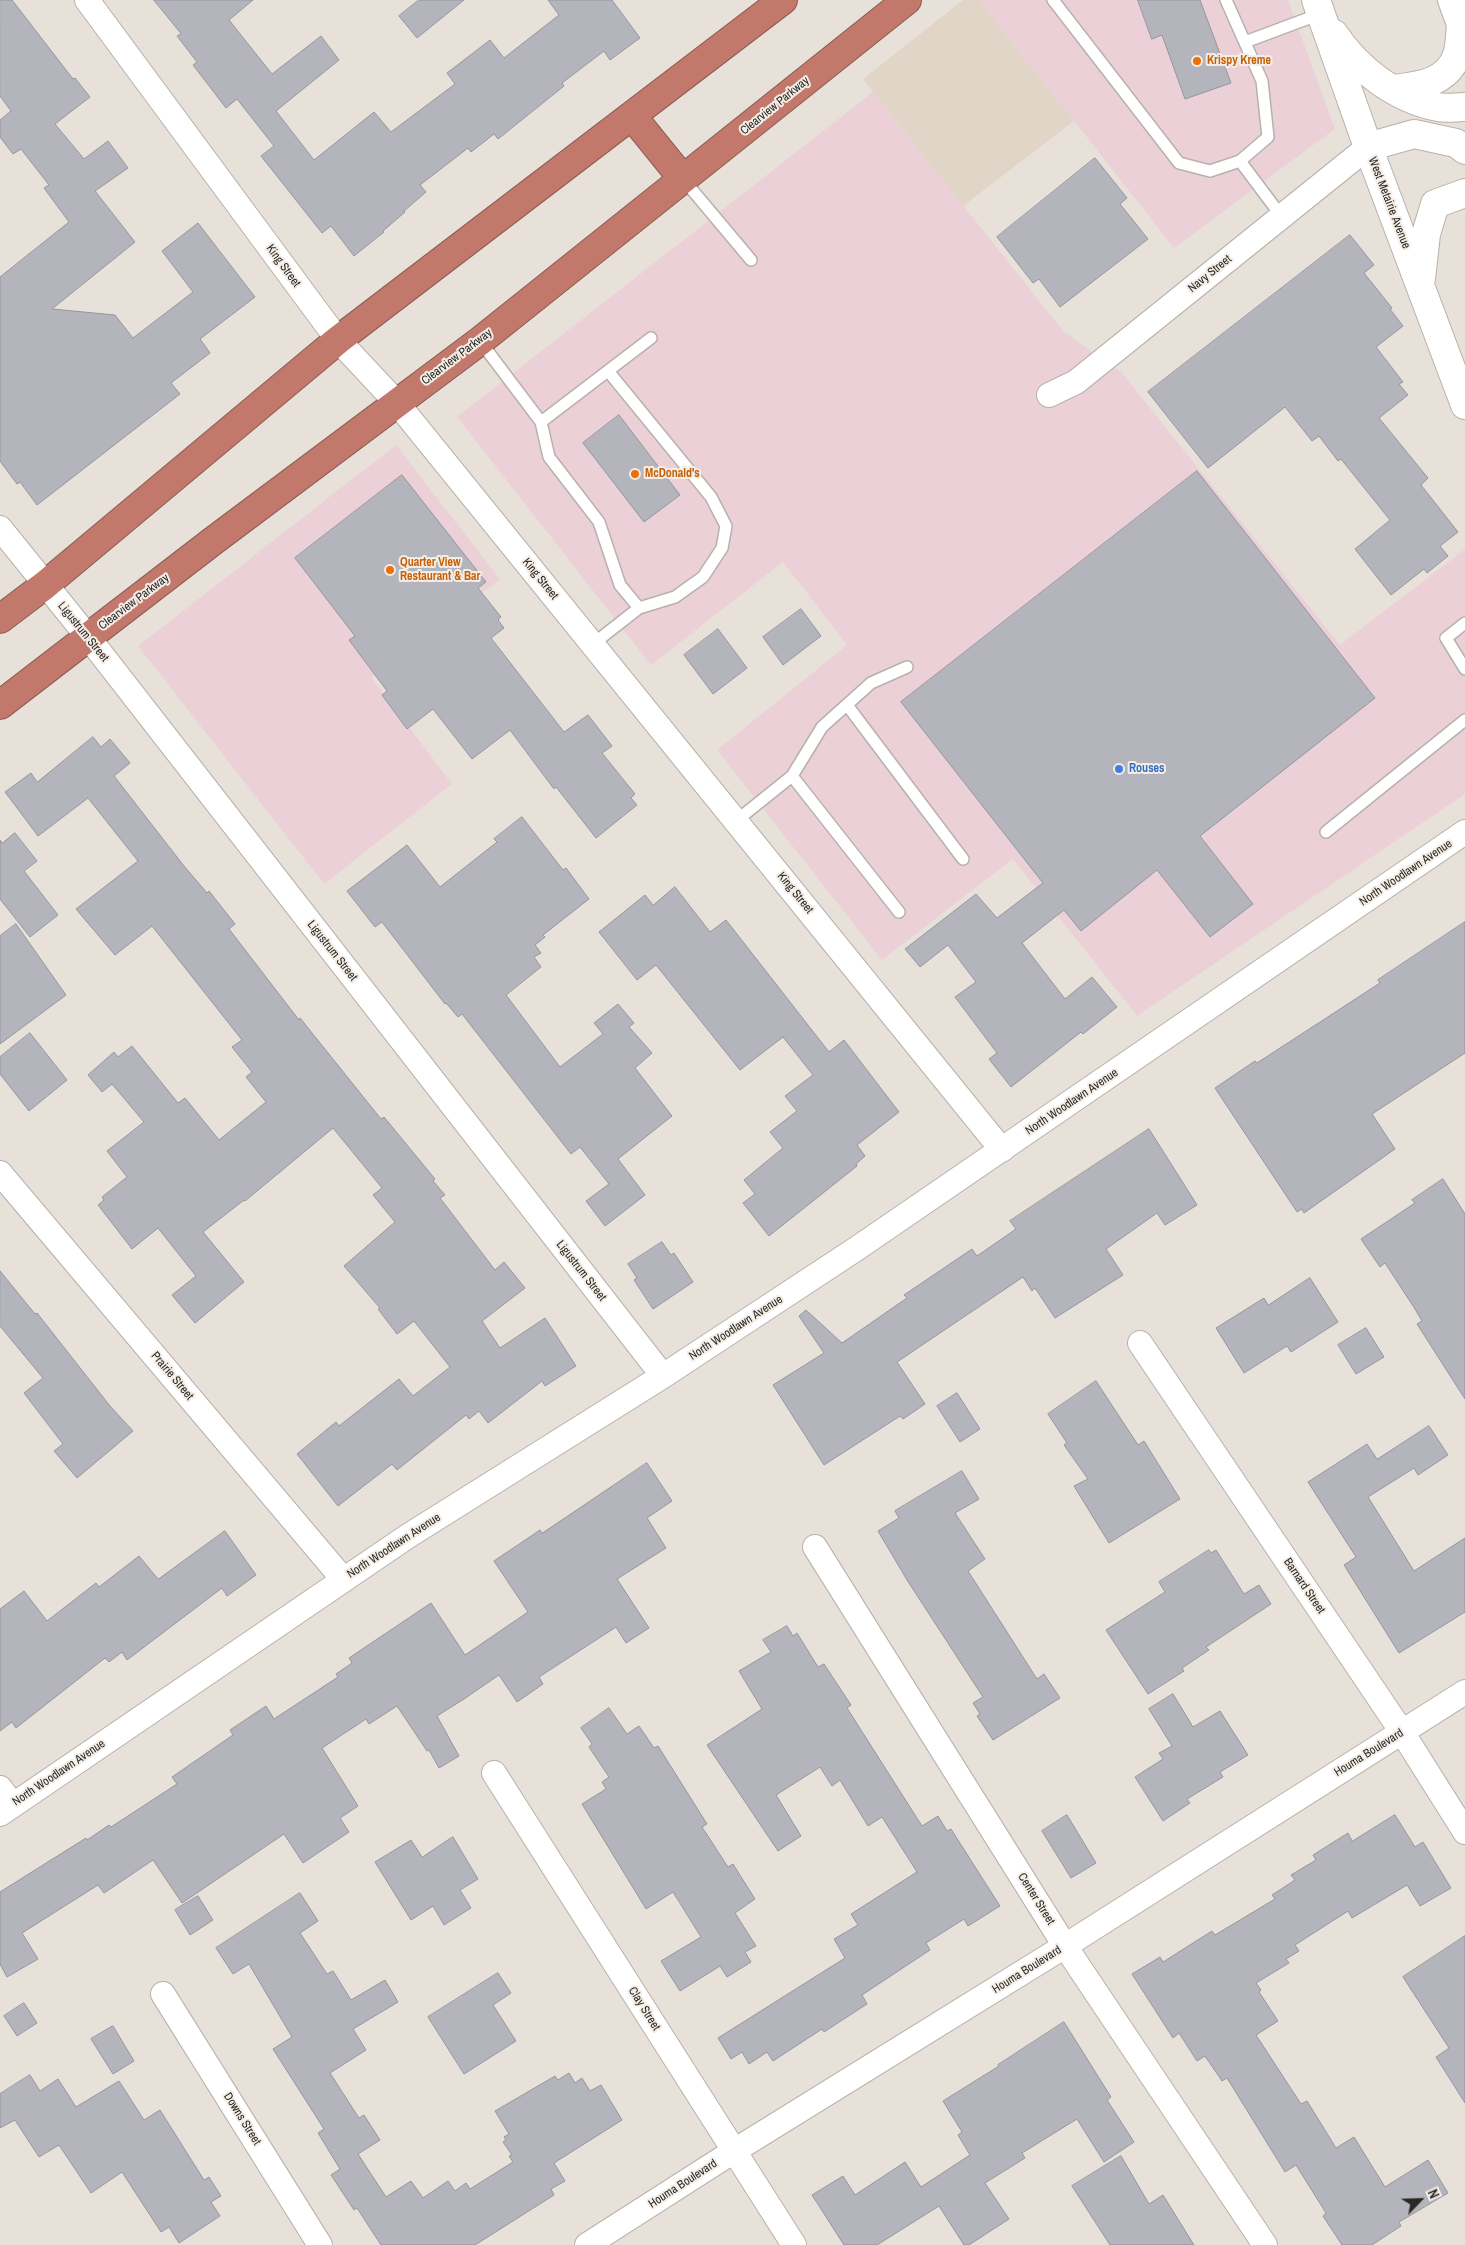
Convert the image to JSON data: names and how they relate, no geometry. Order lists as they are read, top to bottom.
{
  "streets": {
    "highway": ["Clearview Parkway"],
    "main road": ["West Metairie Avenue"],
    "street": [
      "King Street",
      "Navy Street",
      "Ligustrum Street",
      "North Woodlawn Avenue",
      "Prairie Street",
      "Barnard Street",
      "Houma Boulevard",
      "Center Street",
      "Clay Street",
      "Downs Street"
    ]
  },
  "crossings": [
    ["Clearview Parkway", "King Street"],
    ["Clearview Parkway", "Ligustrum Street"],
    ["West Metairie Avenue", "Navy Street"],
    ["King Street", "North Woodlawn Avenue"],
    ["Ligustrum Street", "North Woodlawn Avenue"],
    ["North Woodlawn Avenue", "Prairie Street"],
    ["Barnard Street", "Houma Boulevard"],
    ["Houma Boulevard", "Center Street"],
    ["Houma Boulevard", "Clay Street"]
  ],
  "places": [
    "Krispy Kreme",
    "McDonald's",
    "Quarter View Restaurant & Bar",
    "Rouses"
  ],
  "north": "top right"
}
